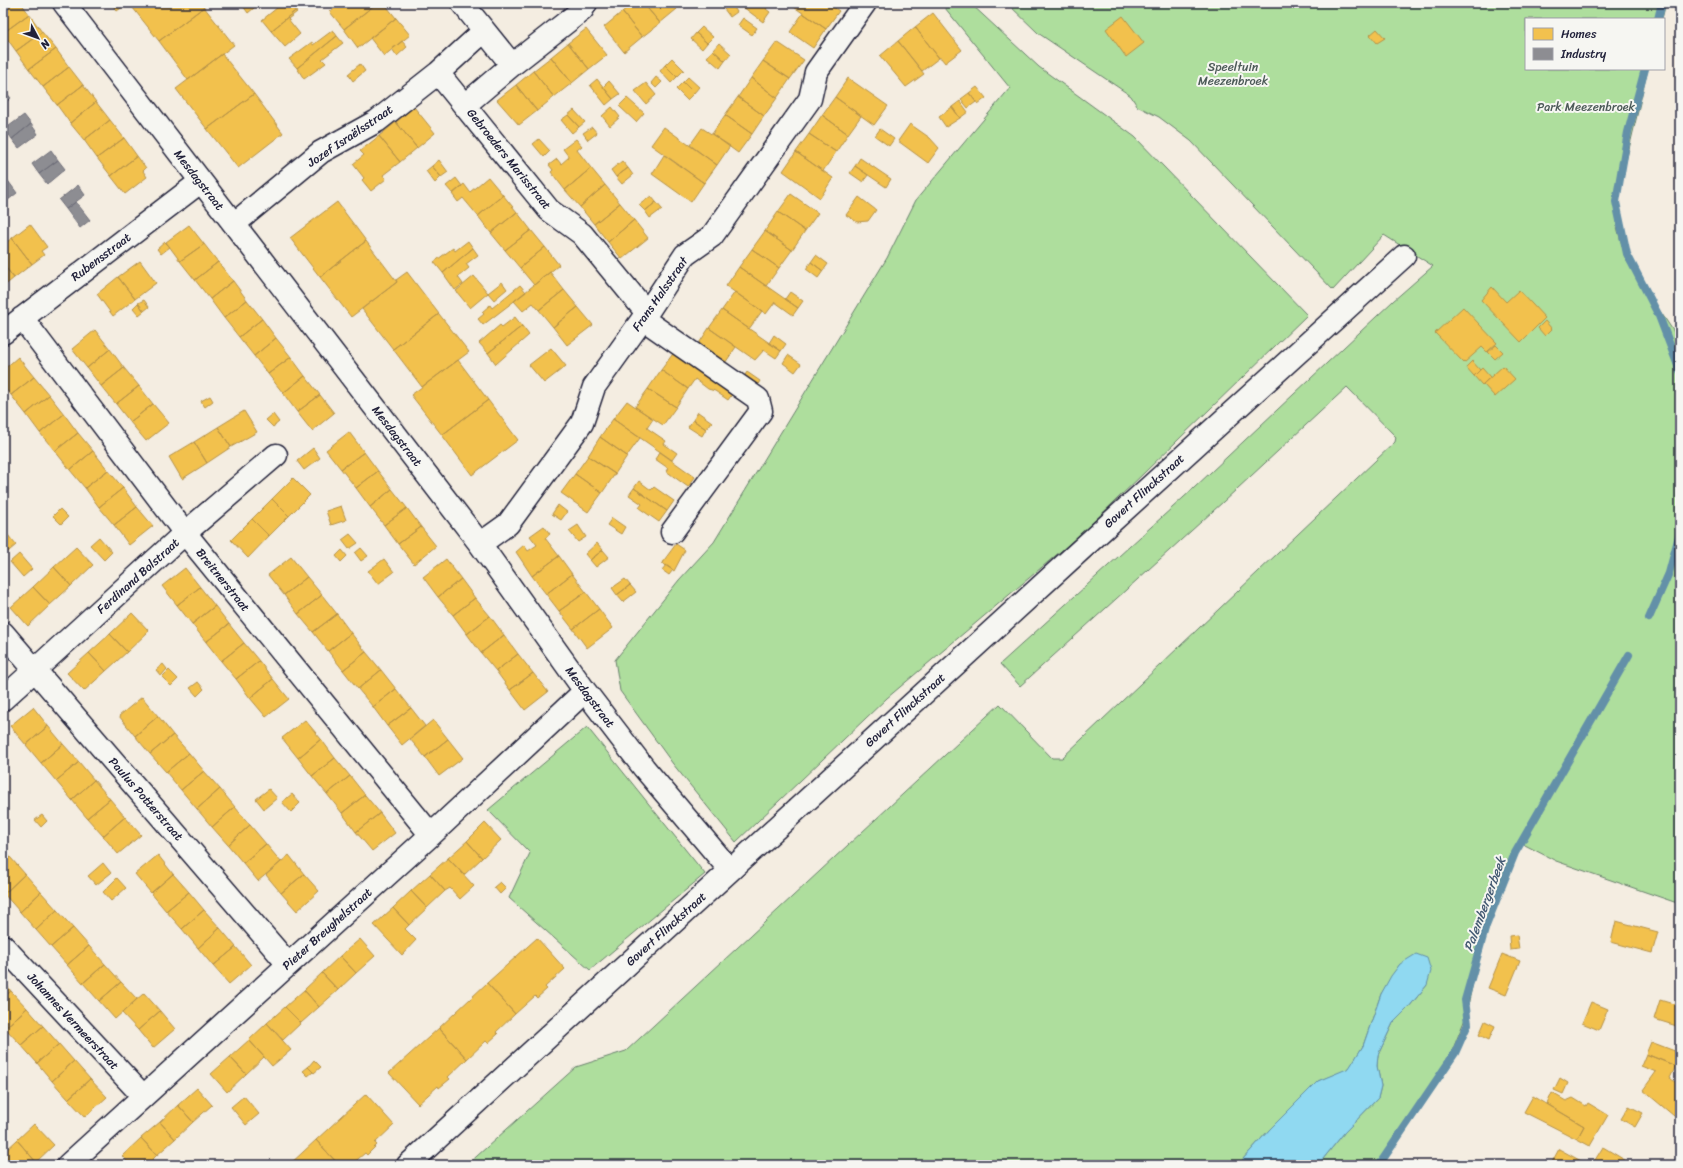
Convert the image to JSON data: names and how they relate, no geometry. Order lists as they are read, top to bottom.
{
  "streets": {
    "street": [
      "Jozef Israëlsstraat",
      "Gebroeders Marisstraat",
      "Mesdagstraat",
      "Rubensstraat",
      "Frans Halsstraat",
      "Govert Flinckstraat",
      "Ferdinand Bolstraat",
      "Breitnerstraat",
      "Paulus Potterstraat",
      "Pieter Breughelstraat",
      "Johannes Vermeerstraat"
    ]
  },
  "crossings": [
    ["Jozef Israëlsstraat", "Gebroeders Marisstraat"],
    ["Jozef Israëlsstraat", "Mesdagstraat"],
    ["Gebroeders Marisstraat", "Frans Halsstraat"],
    ["Mesdagstraat", "Rubensstraat"],
    ["Mesdagstraat", "Frans Halsstraat"],
    ["Mesdagstraat", "Govert Flinckstraat"],
    ["Mesdagstraat", "Pieter Breughelstraat"],
    ["Rubensstraat", "Breitnerstraat"],
    ["Ferdinand Bolstraat", "Breitnerstraat"],
    ["Ferdinand Bolstraat", "Paulus Potterstraat"],
    ["Breitnerstraat", "Pieter Breughelstraat"],
    ["Paulus Potterstraat", "Pieter Breughelstraat"],
    ["Pieter Breughelstraat", "Johannes Vermeerstraat"]
  ],
  "water": ["Palembergerbeek"],
  "parks": ["Speeltuin Meezenbroek", "Park Meezenbroek"],
  "legend": ["Homes", "Industry"],
  "north": "bottom right"
}
